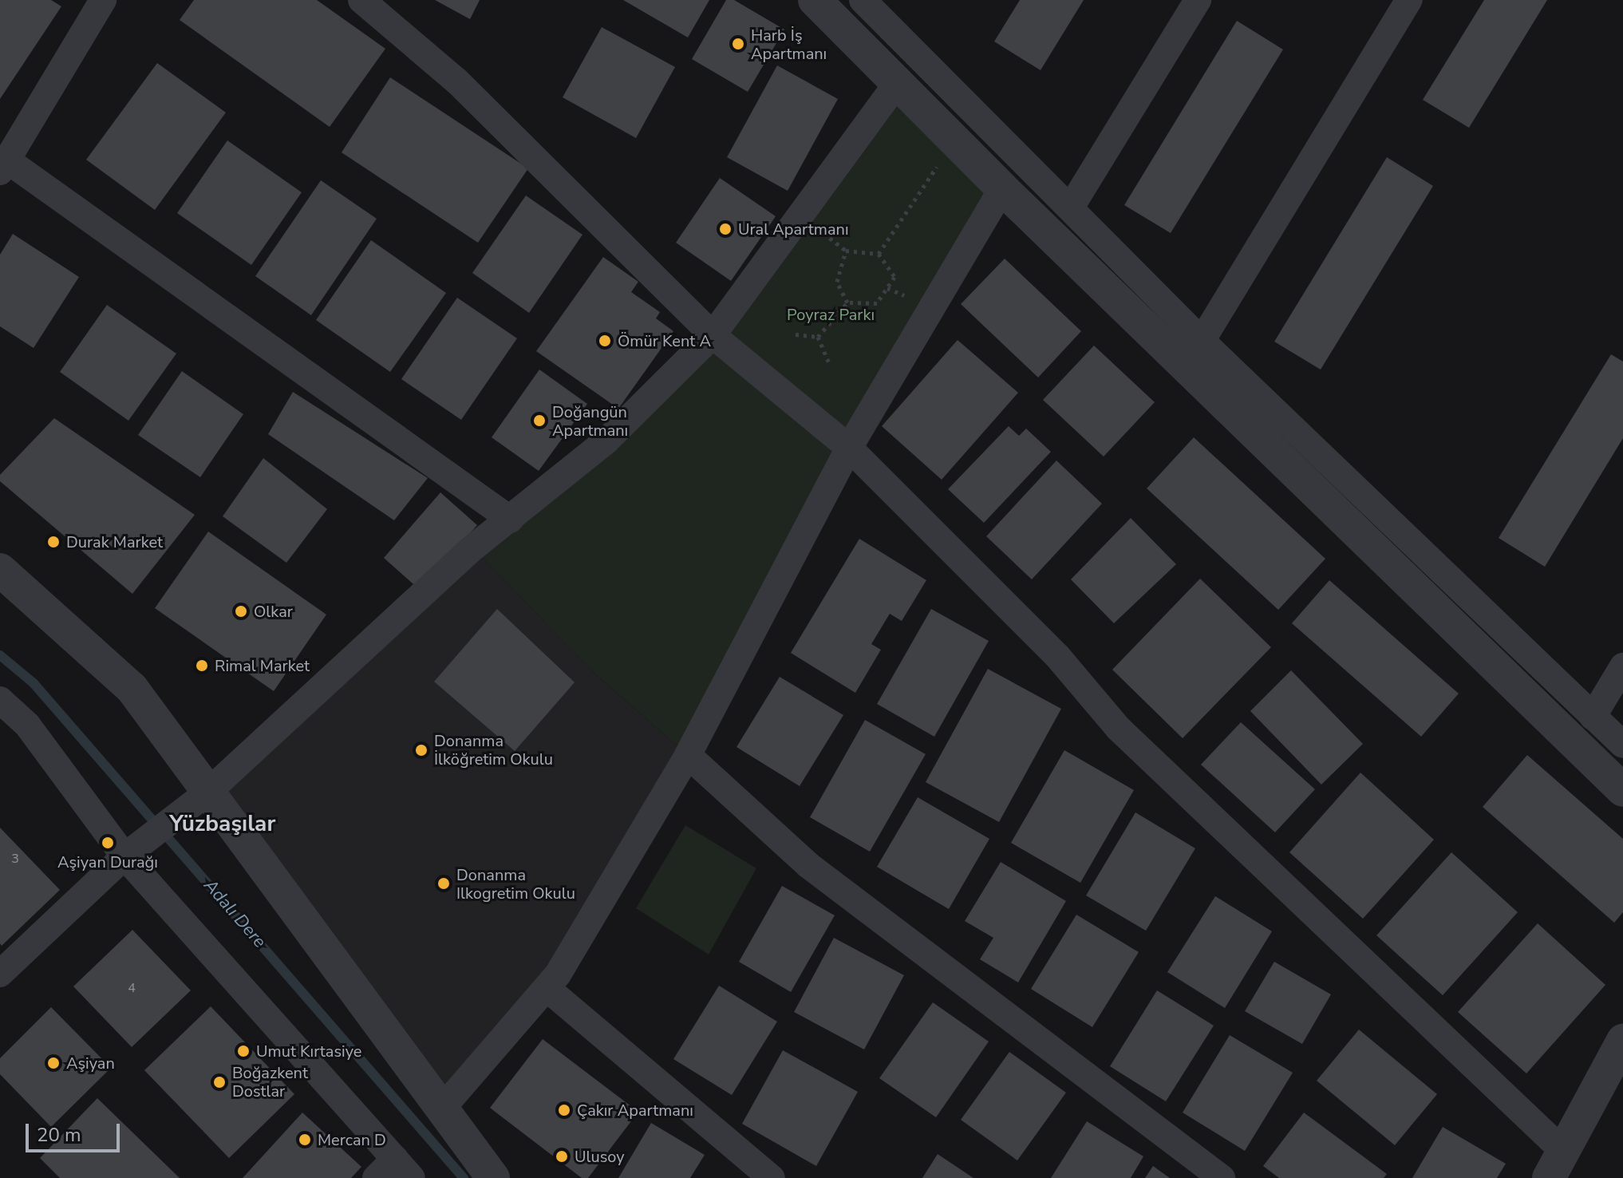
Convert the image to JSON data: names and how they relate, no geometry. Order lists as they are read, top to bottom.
{
  "districts": ["Yüzbaşılar"],
  "water": ["Adalı Dere"],
  "parks": ["Poyraz Parkı"],
  "places": [
    "Harb İş Apartmanı",
    "Ural Apartmanı",
    "Ömür Kent A",
    "Doğangün Apartmanı",
    "Durak Market",
    "Olkar",
    "Rimal Market",
    "Donanma İlköğretim Okulu",
    "Aşiyan Durağı",
    "Donanma Ilkogretim Okulu",
    "Umut Kırtasiye",
    "Aşiyan",
    "Boğazkent Dostlar",
    "Çakır Apartmanı",
    "Mercan D",
    "Ulusoy"
  ],
  "house_numbers": ["3", "4"],
  "scale_bar": "20 m"
}
